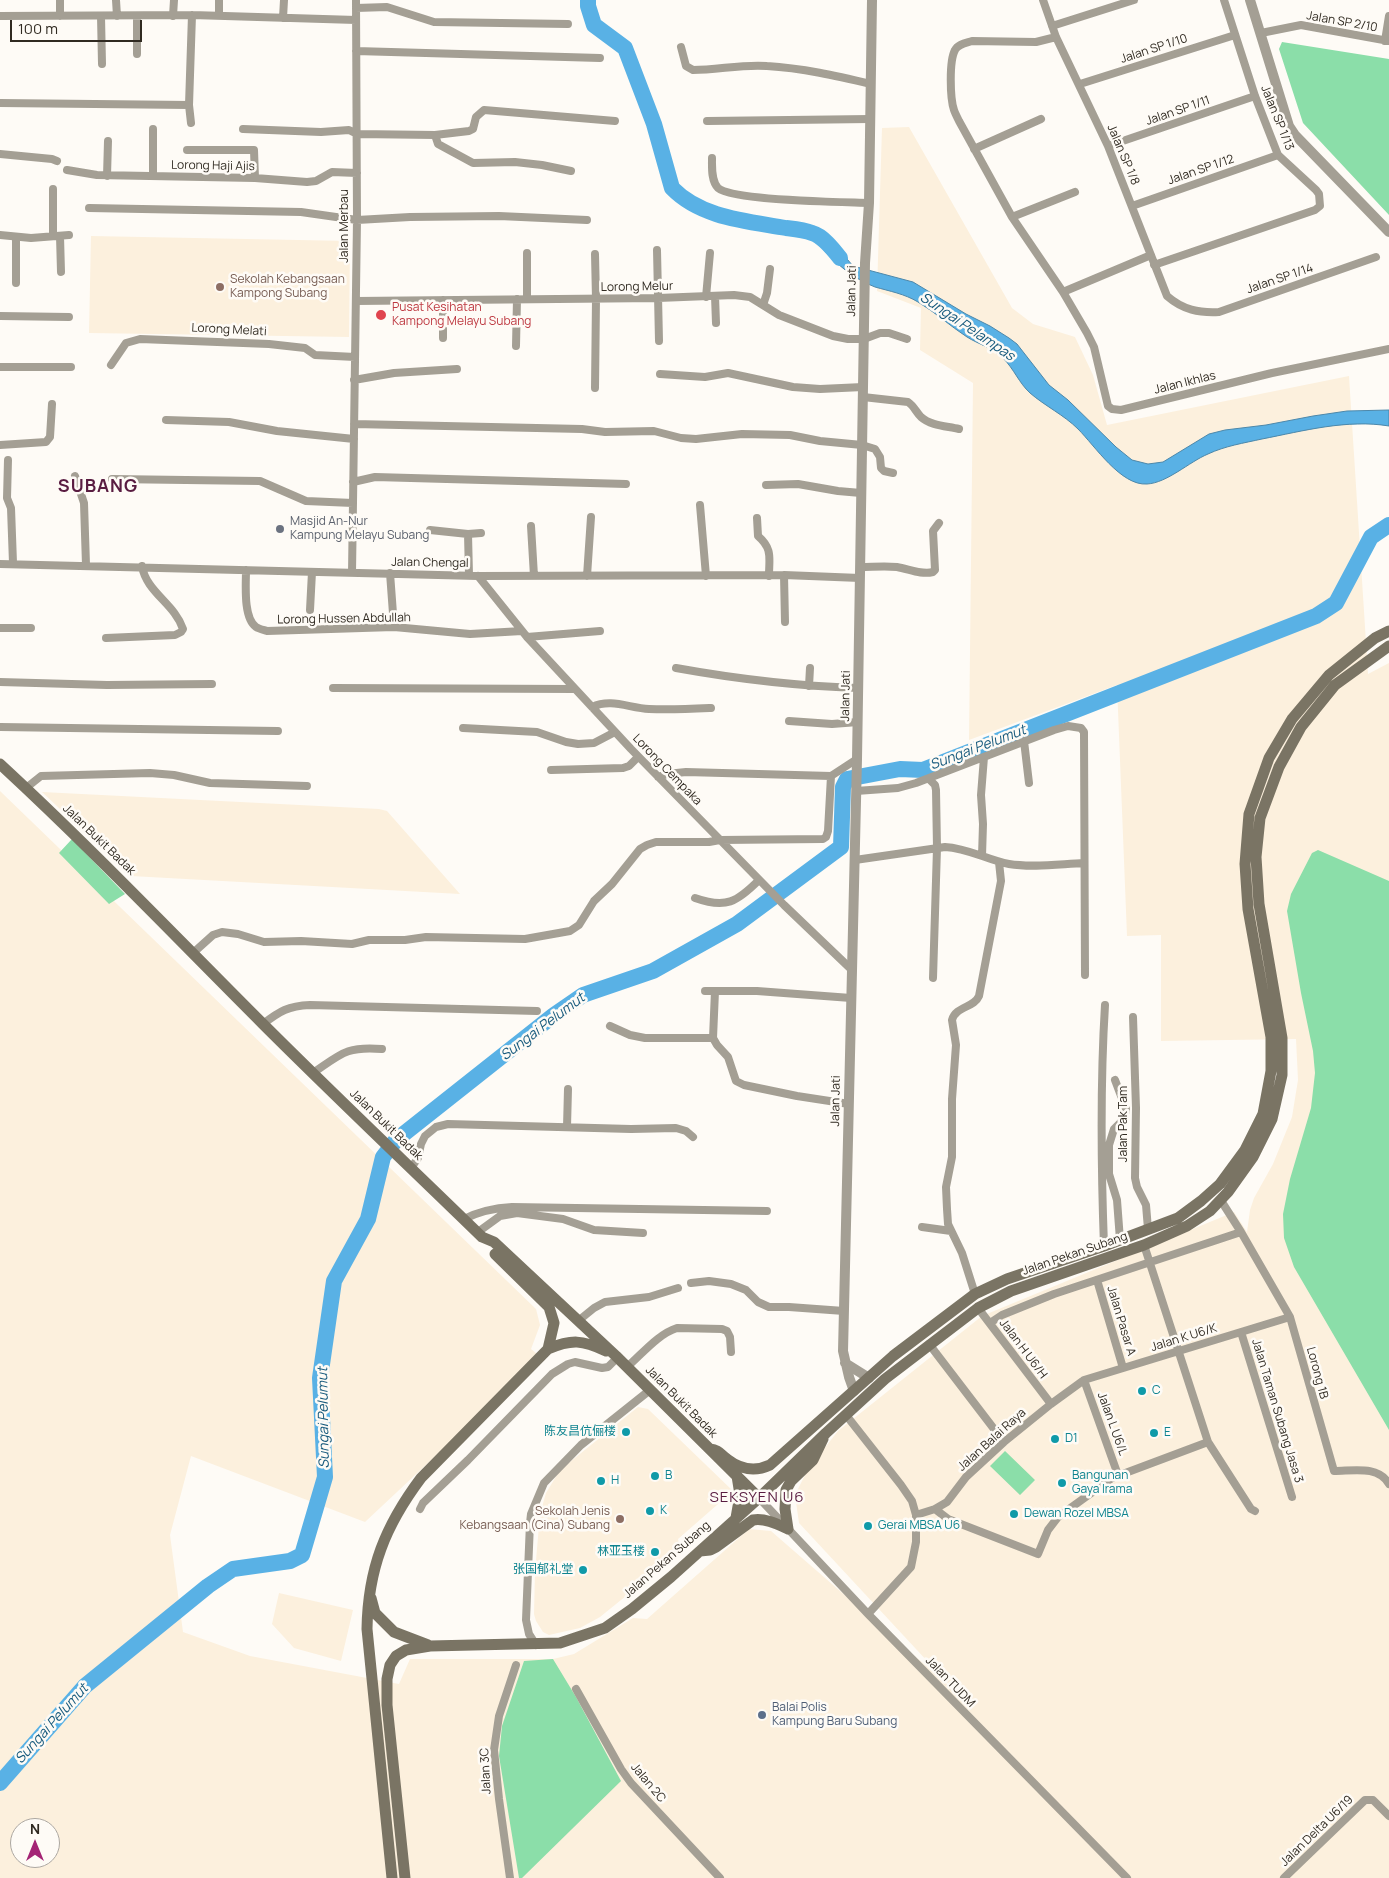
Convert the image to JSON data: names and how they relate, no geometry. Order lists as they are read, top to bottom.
{
  "streets": {
    "main road": ["Jalan Bukit Badak", "Jalan Pekan Subang"],
    "street": [
      "Jalan SP 2/10",
      "Jalan SP 1/10",
      "Jalan SP 1/11",
      "Jalan SP 1/13",
      "Jalan SP 1/8",
      "Lorong Haji Ajis",
      "Jalan SP 1/12",
      "Jalan Merbau",
      "Jalan SP 1/14",
      "Lorong Melur",
      "Jalan Jati",
      "Lorong Melati",
      "Jalan Ikhlas",
      "Jalan Chengal",
      "Lorong Hussen Abdullah",
      "Lorong Cempaka",
      "Jalan Pak Tam",
      "Jalan Pasar A",
      "Jalan K U6/K",
      "Jalan H U6/H",
      "Lorong 1B",
      "Jalan Taman Subang Jasa 3",
      "Jalan L U6/L",
      "Jalan Balai Raya",
      "Jalan TUDM",
      "Jalan 3C",
      "Jalan 2C",
      "Jalan Delta U6/19"
    ]
  },
  "crossings": [
    ["Jalan SP 1/10", "Jalan SP 1/13"],
    ["Jalan SP 1/10", "Jalan SP 1/8"],
    ["Jalan SP 1/11", "Jalan SP 1/13"],
    ["Jalan SP 1/11", "Jalan SP 1/8"],
    ["Jalan SP 1/13", "Jalan SP 1/8"],
    ["Jalan SP 1/13", "Jalan SP 1/12"],
    ["Jalan SP 1/8", "Jalan SP 1/12"],
    ["Jalan SP 1/8", "Jalan SP 1/14"],
    ["Jalan SP 1/8", "Jalan Ikhlas"],
    ["Lorong Haji Ajis", "Jalan Merbau"],
    ["Jalan Merbau", "Lorong Melur"],
    ["Jalan Merbau", "Lorong Melati"],
    ["Jalan Merbau", "Jalan Chengal"],
    ["Lorong Melur", "Jalan Jati"],
    ["Jalan Jati", "Jalan Chengal"],
    ["Jalan Jati", "Lorong Cempaka"],
    ["Jalan Jati", "Jalan Pekan Subang"],
    ["Jalan Chengal", "Lorong Hussen Abdullah"],
    ["Jalan Chengal", "Lorong Cempaka"],
    ["Lorong Hussen Abdullah", "Lorong Cempaka"],
    ["Jalan Bukit Badak", "Jalan Pekan Subang"],
    ["Jalan Bukit Badak", "Jalan TUDM"],
    ["Jalan Pak Tam", "Jalan Pekan Subang"],
    ["Jalan Pekan Subang", "Jalan H U6/H"],
    ["Jalan Pekan Subang", "Lorong 1B"],
    ["Jalan Pekan Subang", "Jalan TUDM"],
    ["Jalan Pasar A", "Jalan K U6/K"],
    ["Jalan K U6/K", "Lorong 1B"],
    ["Jalan K U6/K", "Jalan Taman Subang Jasa 3"],
    ["Jalan K U6/K", "Jalan L U6/L"],
    ["Jalan K U6/K", "Jalan Balai Raya"],
    ["Jalan H U6/H", "Jalan Balai Raya"],
    ["Jalan L U6/L", "Jalan Balai Raya"]
  ],
  "districts": ["SUBANG", "SEKSYEN U6"],
  "water": ["Sungai Pelampas", "Sungai Pelumut"],
  "places": [
    "Sekolah Kebangsaan Kampong Subang",
    "Pusat Kesihatan Kampong Melayu Subang",
    "Masjid An-Nur Kampung Melayu Subang",
    "C",
    "陈友昌伉俪楼",
    "E",
    "D1",
    "B",
    "H",
    "Bangunan Gaya Irama",
    "K",
    "Dewan Rozel MBSA",
    "Sekolah Jenis Kebangsaan (Cina) Subang",
    "Gerai MBSA U6",
    "林亚玉楼",
    "张国郁礼堂",
    "Balai Polis Kampung Baru Subang"
  ],
  "scale_bar": "100 m",
  "north": "top"
}
